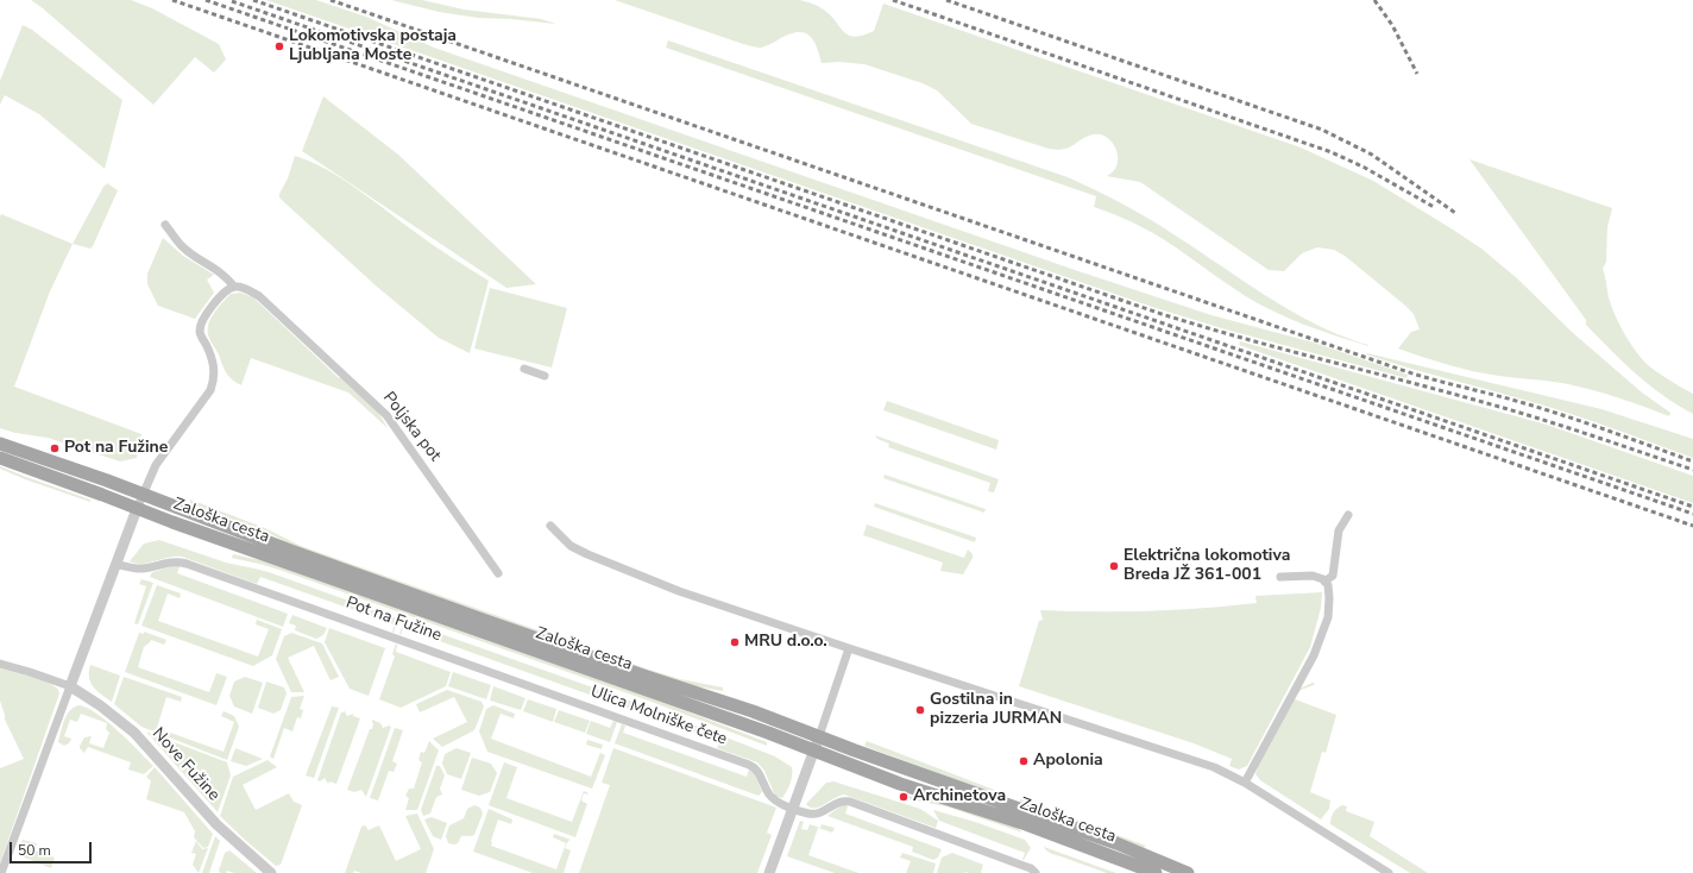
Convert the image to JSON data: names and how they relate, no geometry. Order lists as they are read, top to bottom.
{
  "streets": {
    "main road": ["Zaloška cesta"],
    "street": [
      "Poljska pot",
      "Pot na Fužine",
      "Ulica Molniške čete",
      "Nove Fužine"
    ]
  },
  "crossings": [
    ["Pot na Fužine", "Ulica Molniške čete"]
  ],
  "places": [
    "Lokomotivska postaja Ljubljana Moste",
    "Pot na Fužine",
    "Električna lokomotiva Breda JŽ 361-001",
    "MRU d.o.o.",
    "Gostilna in pizzeria JURMAN",
    "Apolonia",
    "Archinetova"
  ],
  "scale_bar": "50 m"
}
